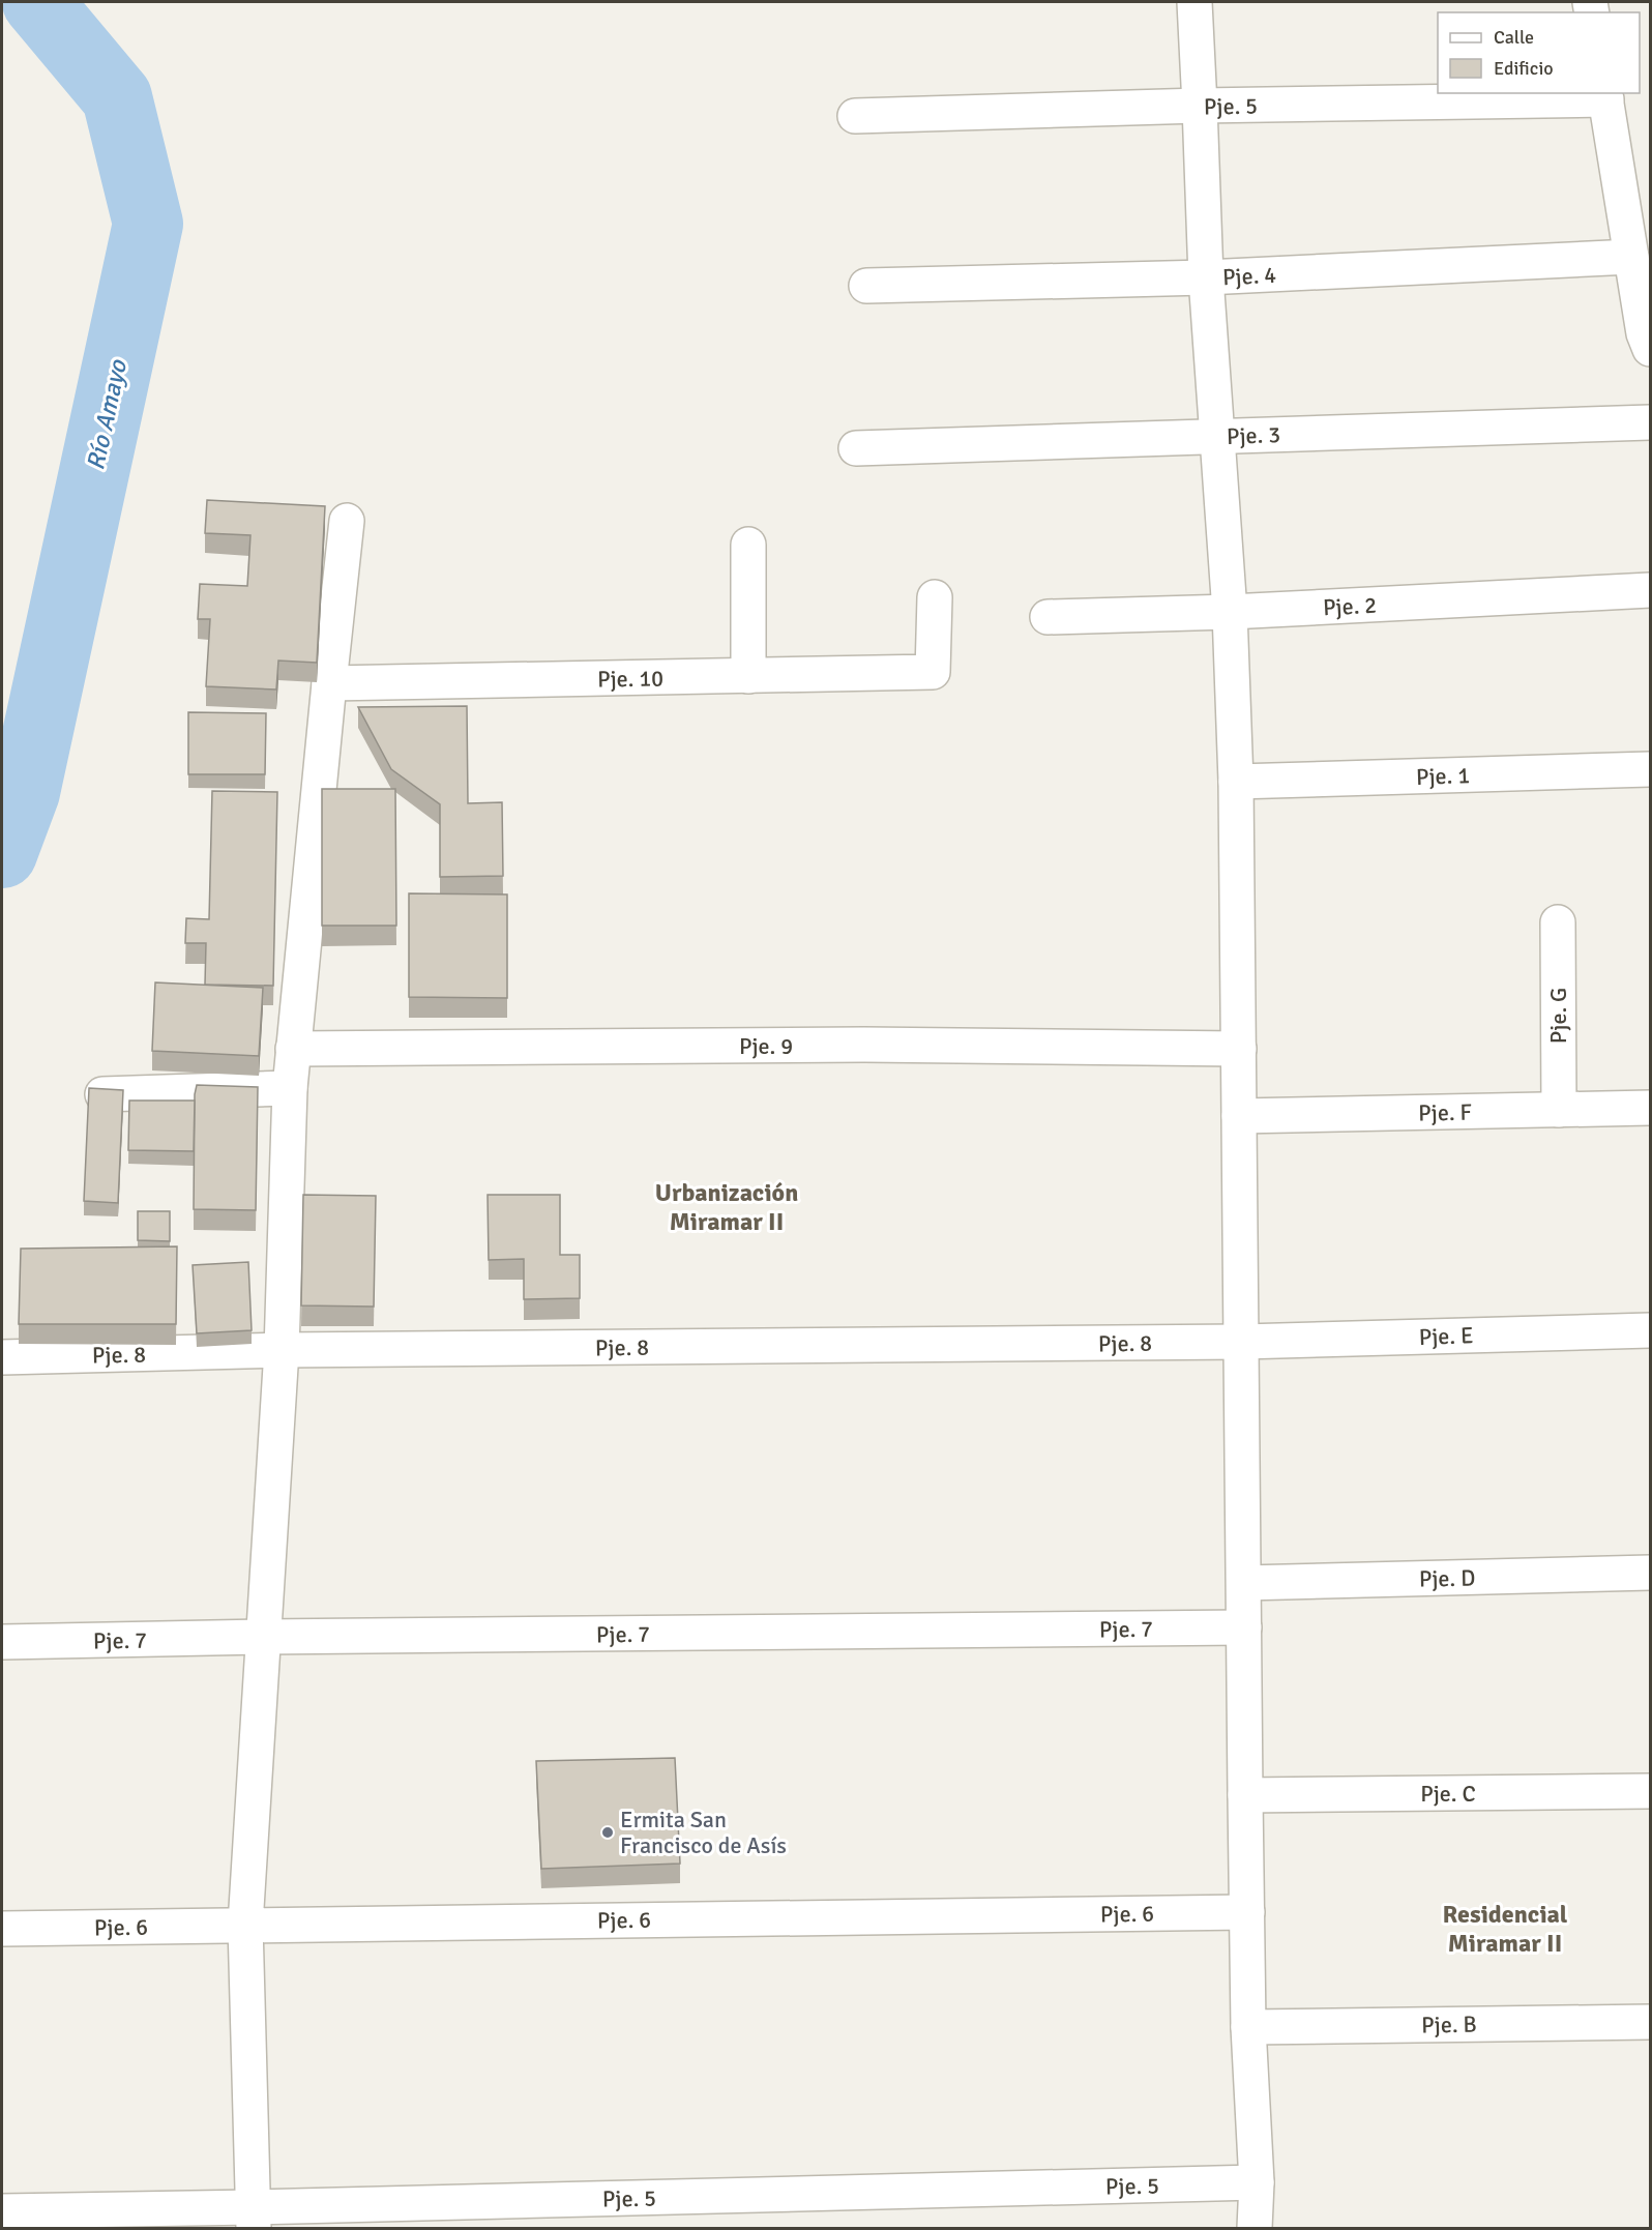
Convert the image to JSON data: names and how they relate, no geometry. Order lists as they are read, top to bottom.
{
  "streets": {
    "street": [
      "Pje. 5",
      "Pje. 4",
      "Pje. 3",
      "Pje. 2",
      "Pje. 10",
      "Pje. 1",
      "Pje. G",
      "Pje. 9",
      "Pje. F",
      "Pje. E",
      "Pje. 8",
      "Pje. D",
      "Pje. 7",
      "Pje. C",
      "Pje. 6",
      "Pje. B"
    ]
  },
  "crossings": [
    ["Pje. G", "Pje. F"],
    ["Pje. E", "Pje. 8"]
  ],
  "districts": ["Urbanización Miramar II", "Residencial Miramar II"],
  "water": ["Río Amayo"],
  "places": ["Ermita San Francisco de Asís"],
  "legend": ["Calle", "Edificio"]
}
